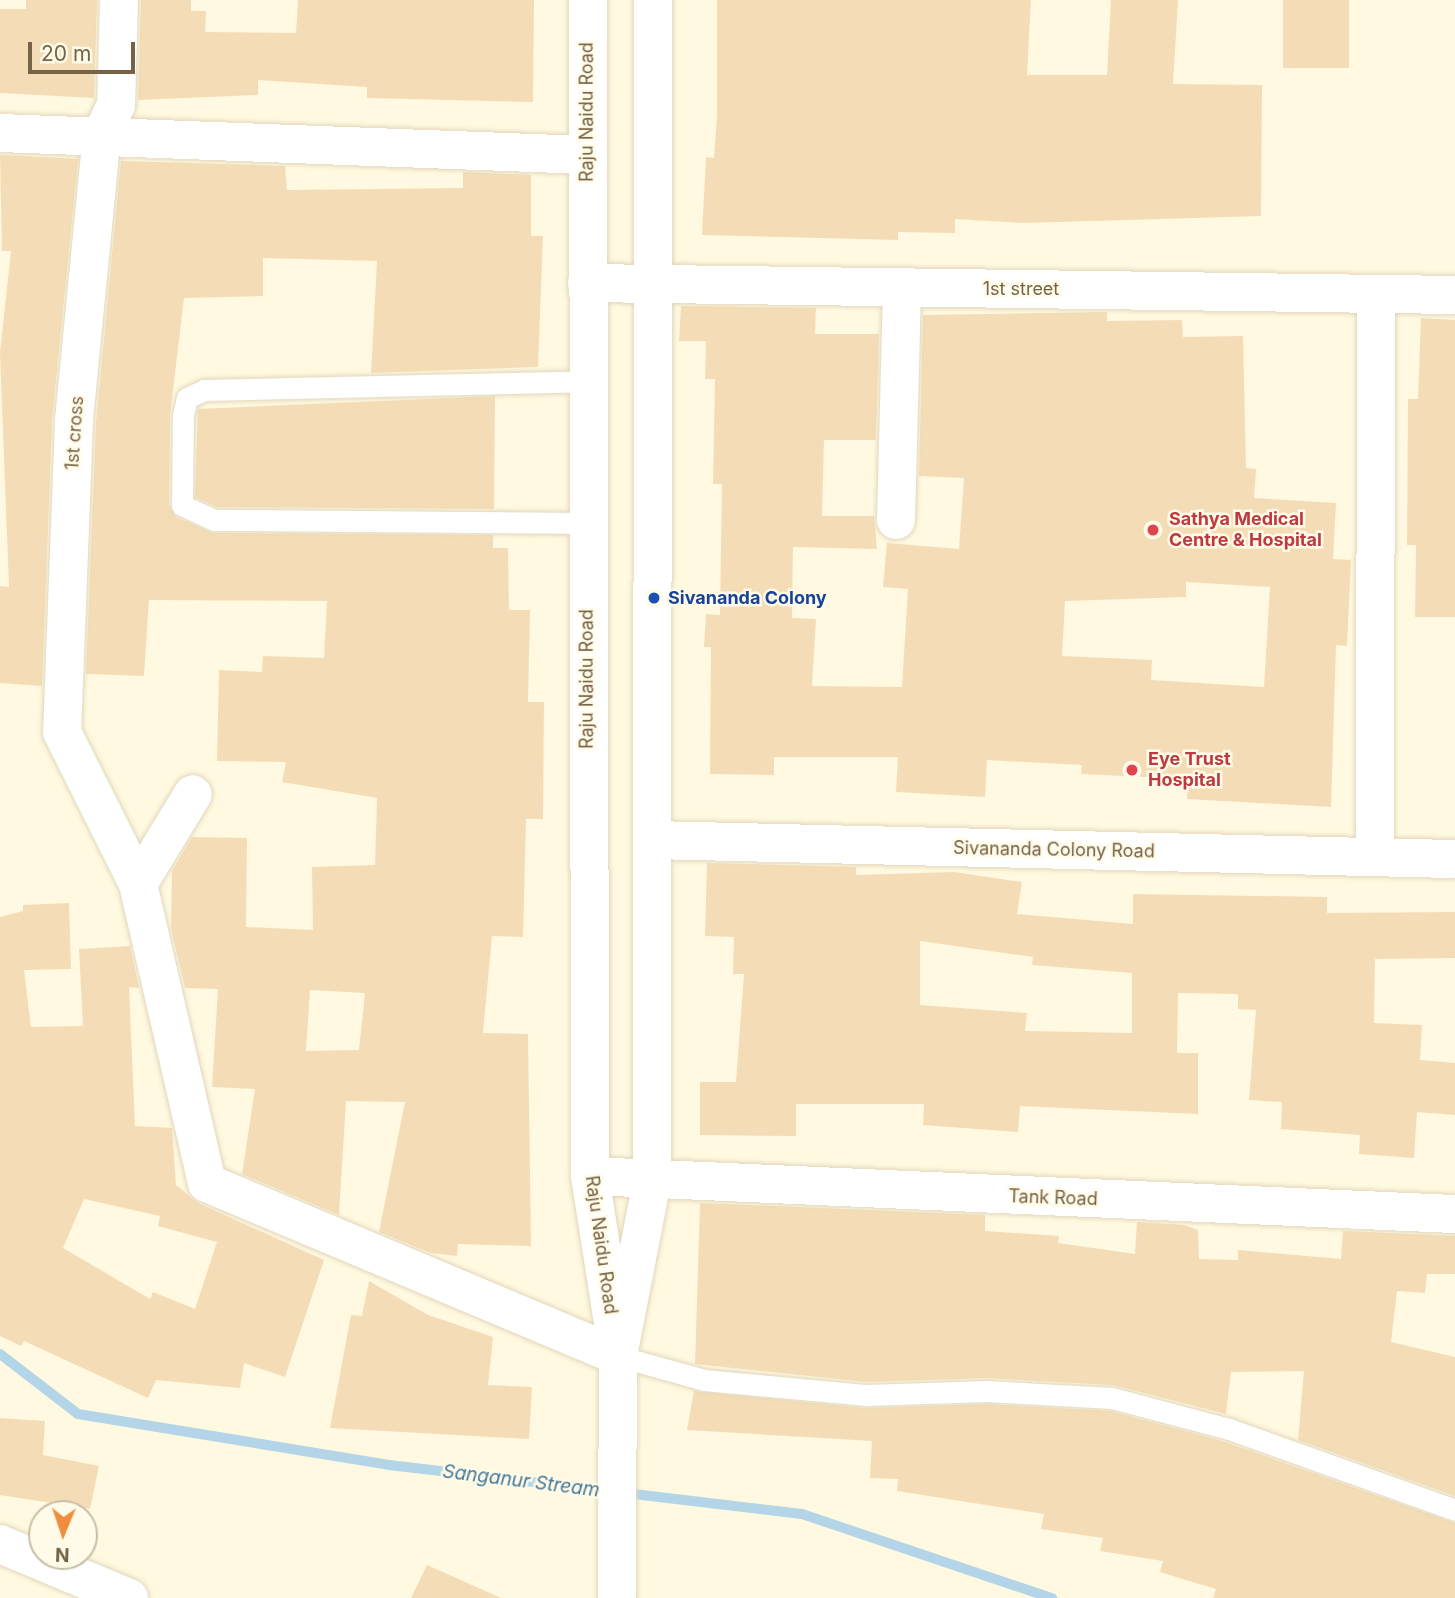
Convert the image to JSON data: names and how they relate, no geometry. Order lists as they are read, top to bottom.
{
  "streets": {
    "main road": [
      "Raju Naidu Road",
      "1st street",
      "1st cross",
      "Sivananda Colony Road",
      "Tank Road"
    ]
  },
  "crossings": [
    ["Raju Naidu Road", "1st street"],
    ["Raju Naidu Road", "Tank Road"]
  ],
  "water": ["Sanganur Stream"],
  "places": ["Sathya Medical Centre & Hospital", "Sivananda Colony", "Eye Trust Hospital"],
  "scale_bar": "20 m",
  "north": "bottom"
}
